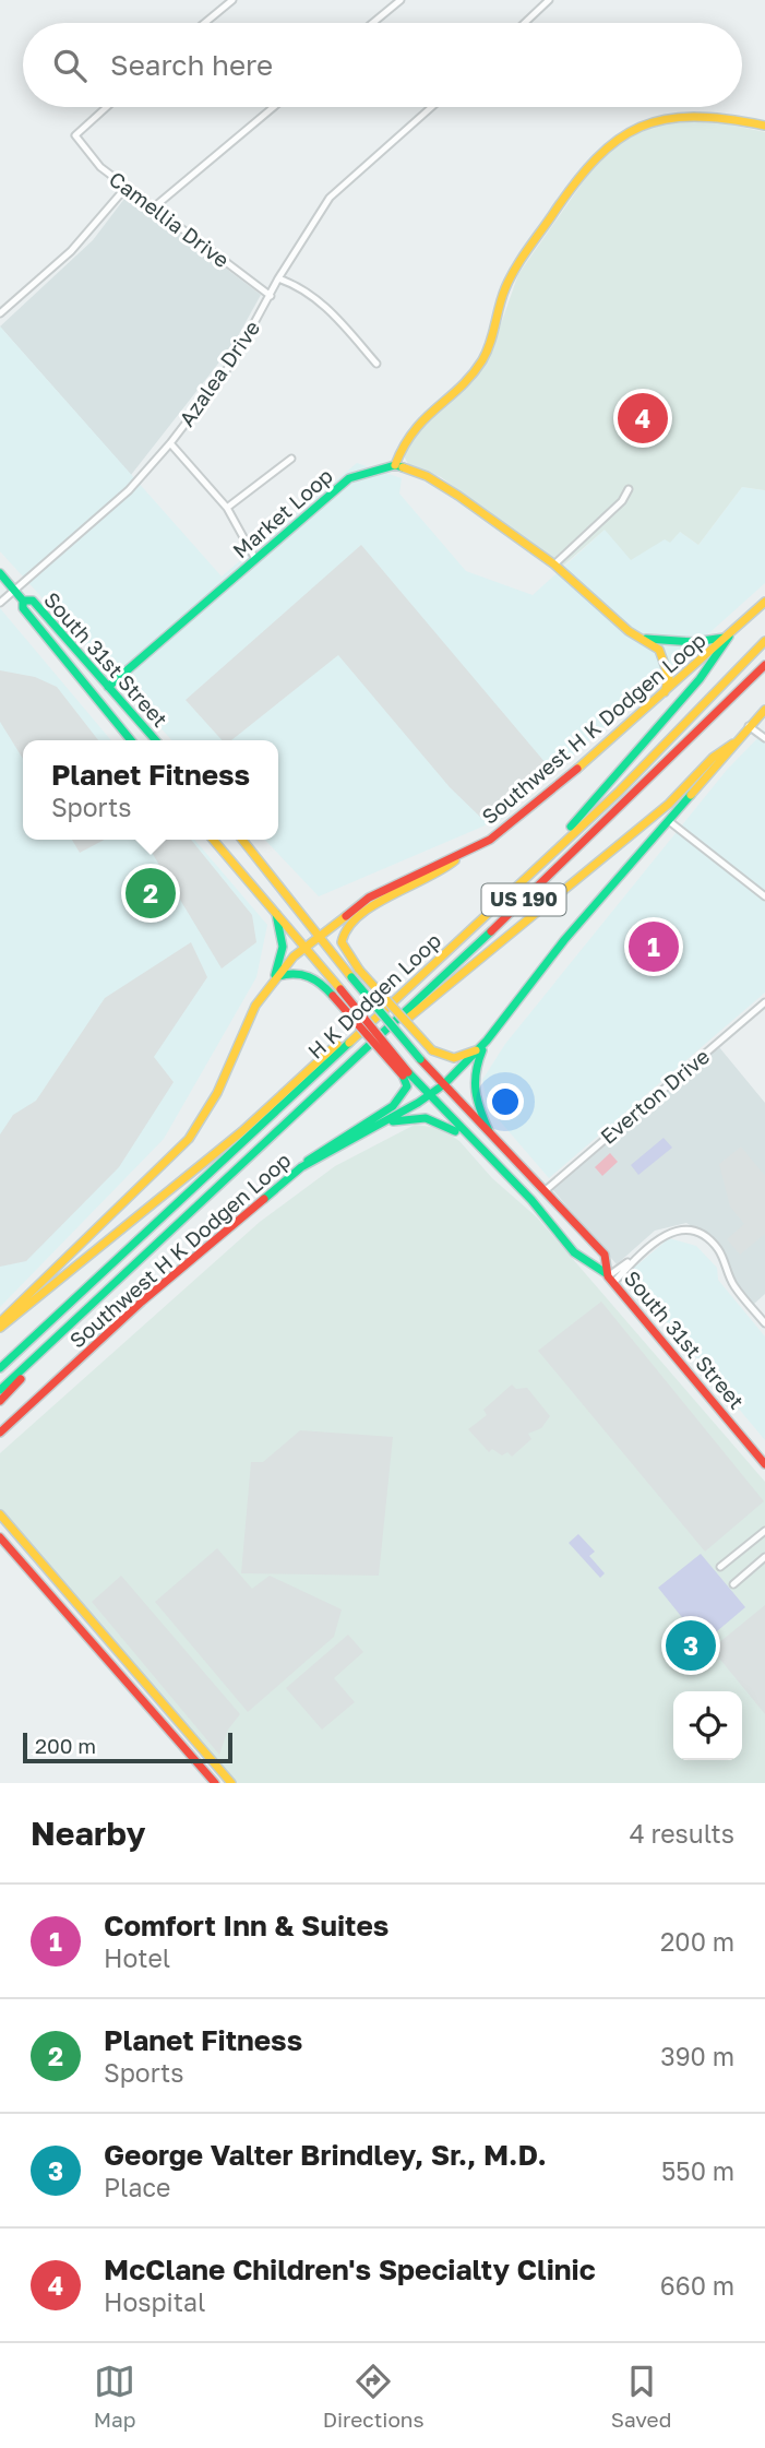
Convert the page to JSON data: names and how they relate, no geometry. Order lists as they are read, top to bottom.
{
  "streets": {
    "main road": [
      "Market Loop",
      "South 31st Street",
      "Southwest H K Dodgen Loop",
      "US 190",
      "H K Dodgen Loop"
    ],
    "street": ["Camellia Drive", "Azalea Drive", "Everton Drive"]
  },
  "crossings": [
    ["Camellia Drive", "Azalea Drive"],
    ["Azalea Drive", "South 31st Street"],
    ["Market Loop", "South 31st Street"],
    ["South 31st Street", "Southwest H K Dodgen Loop"],
    ["South 31st Street", "Everton Drive"]
  ],
  "scale_bar": "200 m",
  "page": {
    "search": "Search here",
    "pins": [
      "4",
      "2",
      "1",
      "3"
    ],
    "popup": ["Planet Fitness", "Sports"],
    "scale": "200 m",
    "heading": ["Nearby", "4 results"],
    "list": [
      {
        "mark": "1",
        "name": "Comfort Inn & Suites",
        "note": "Hotel",
        "value": "200 m"
      },
      {
        "mark": "2",
        "name": "Planet Fitness",
        "note": "Sports",
        "value": "390 m"
      },
      {
        "mark": "3",
        "name": "George Valter Brindley, Sr., M.D.",
        "note": "Place",
        "value": "550 m"
      },
      {
        "mark": "4",
        "name": "McClane Children's Specialty Clinic",
        "note": "Hospital",
        "value": "660 m"
      }
    ],
    "nav": ["Map", "Directions", "Saved"]
  }
}
